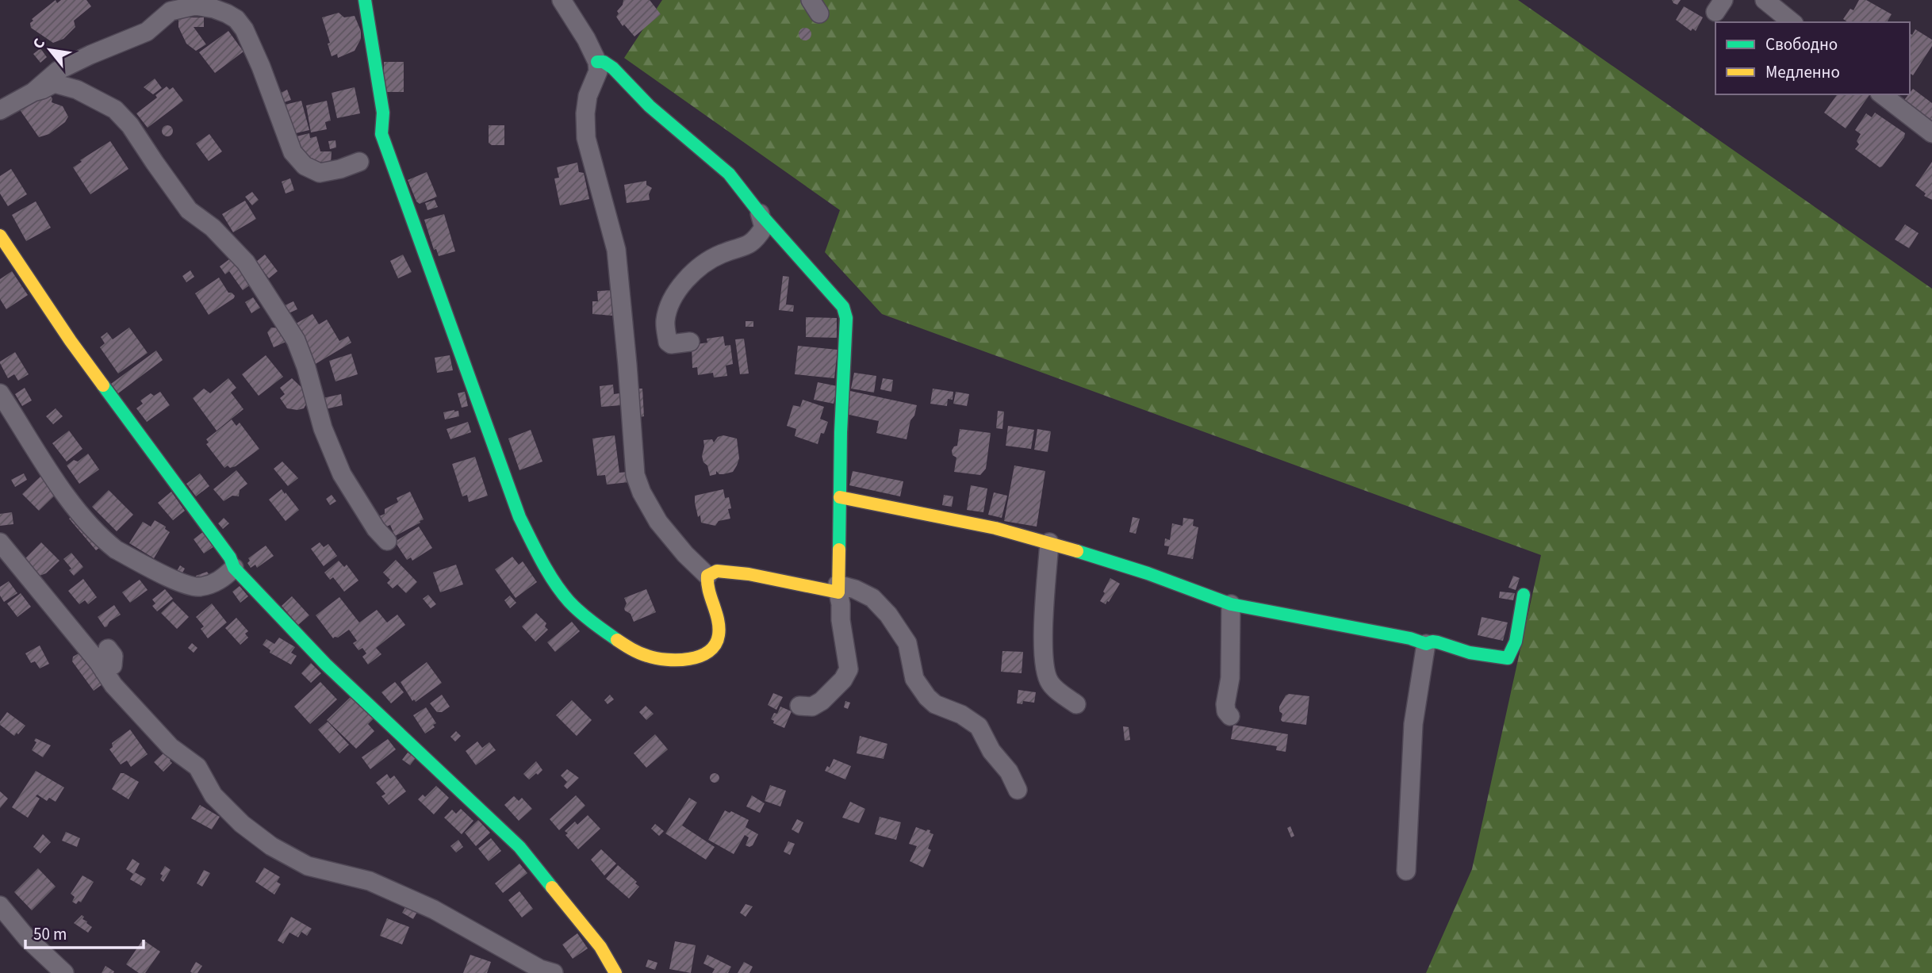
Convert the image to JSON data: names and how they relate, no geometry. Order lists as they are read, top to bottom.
{
  "legend": ["Свободно", "Медленно"],
  "scale_bar": "50 m",
  "north": "top left"
}
